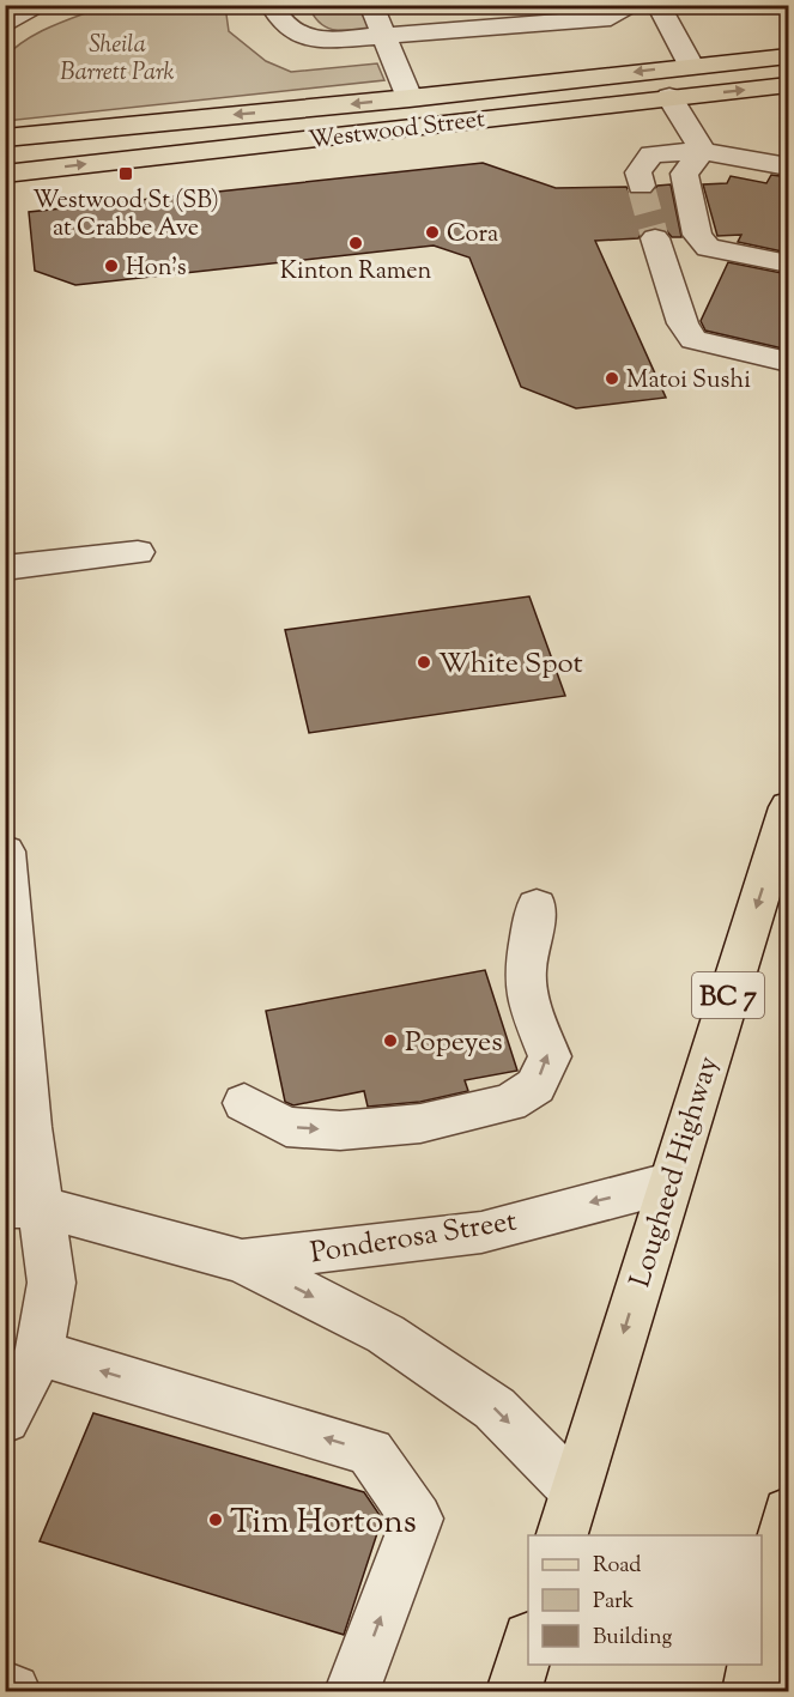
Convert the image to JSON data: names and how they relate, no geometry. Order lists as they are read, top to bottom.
{
  "streets": {
    "main road": ["Westwood Street", "BC 7", "Lougheed Highway"],
    "street": ["Ponderosa Street"]
  },
  "crossings": [
    ["Lougheed Highway", "Ponderosa Street"]
  ],
  "one_way": ["Lougheed Highway"],
  "parks": ["Sheila Barrett Park"],
  "places": {
    "transit": ["Westwood St (SB) at Crabbe Ave"],
    "other": [
      "Cora",
      "Kinton Ramen",
      "Hon's",
      "Matoi Sushi",
      "White Spot",
      "Popeyes",
      "Tim Hortons"
    ]
  },
  "legend": ["Road", "Park", "Building"]
}
